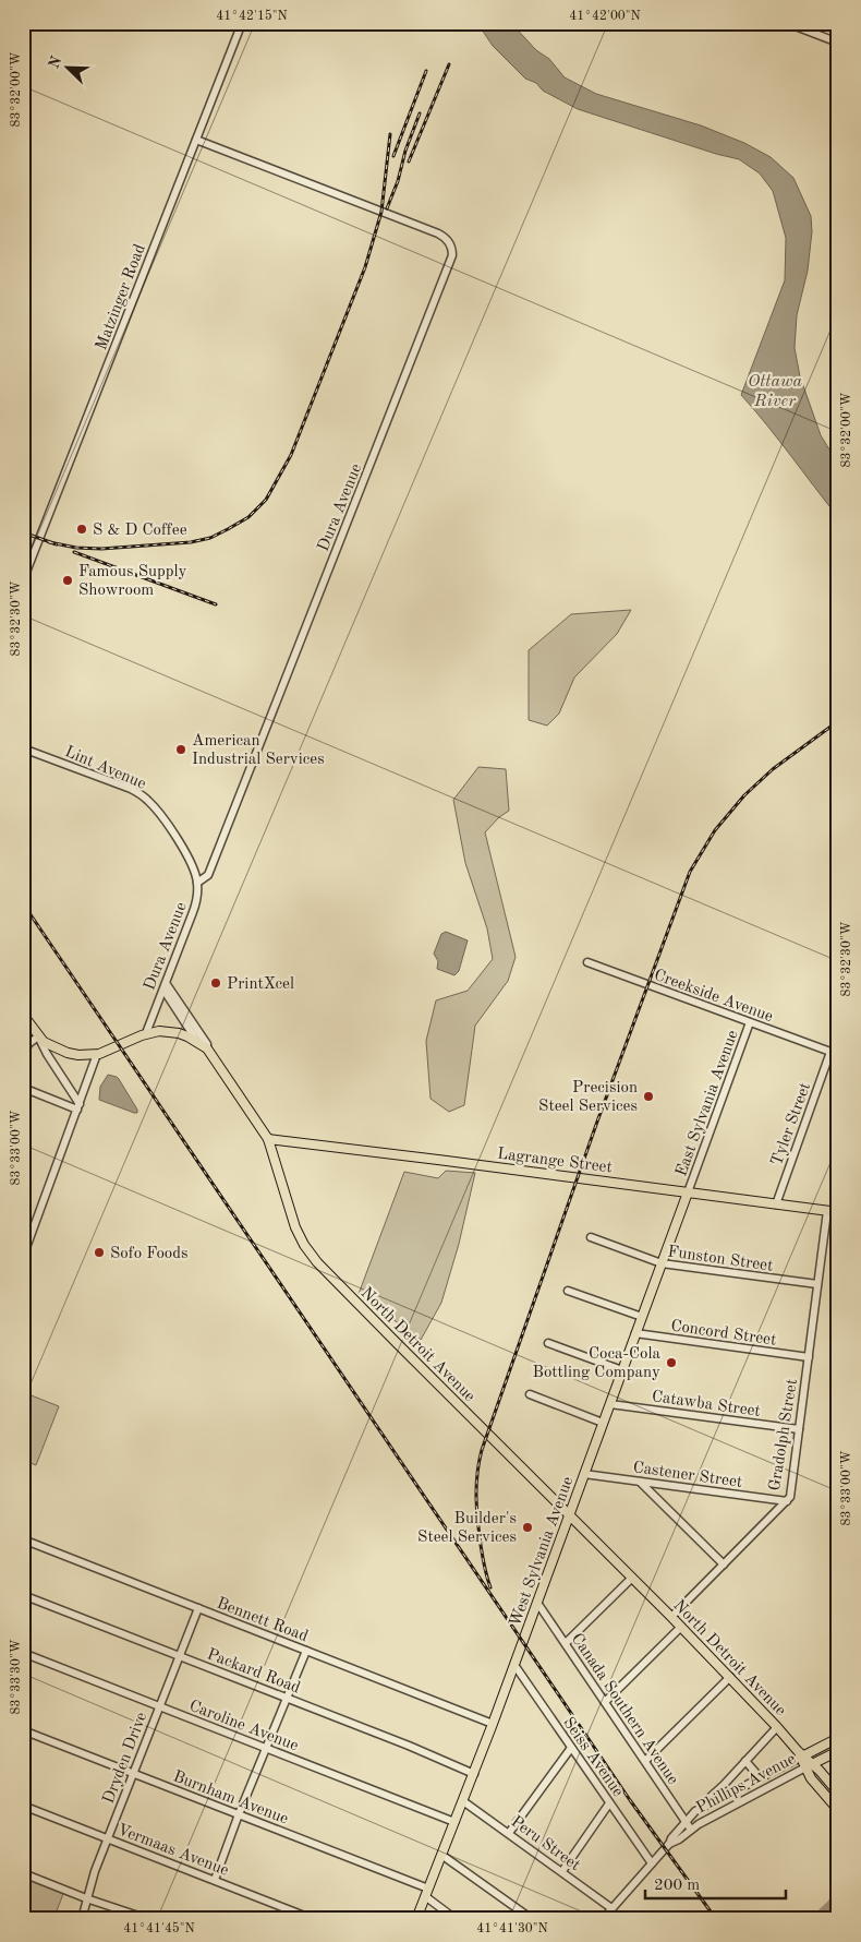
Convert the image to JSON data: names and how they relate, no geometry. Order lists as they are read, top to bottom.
{
  "streets": {
    "main road": [
      "Lagrange Street",
      "North Detroit Avenue",
      "West Sylvania Avenue",
      "Phillips Avenue"
    ],
    "street": [
      "Matzinger Road",
      "Dura Avenue",
      "Lint Avenue",
      "Creekside Avenue",
      "East Sylvania Avenue",
      "Tyler Street",
      "Funston Street",
      "Concord Street",
      "Catawba Street",
      "Gradolph Street",
      "Castener Street",
      "Bennett Road",
      "Packard Road",
      "Canada Southern Avenue",
      "Caroline Avenue",
      "Seiss Avenue",
      "Dryden Drive",
      "Burnham Avenue",
      "Peru Street",
      "Vermaas Avenue"
    ]
  },
  "crossings": [
    ["Matzinger Road", "Dura Avenue"],
    ["Dura Avenue", "Lint Avenue"],
    ["Dura Avenue", "North Detroit Avenue"],
    ["Creekside Avenue", "East Sylvania Avenue"],
    ["Creekside Avenue", "Tyler Street"],
    ["East Sylvania Avenue", "Lagrange Street"],
    ["East Sylvania Avenue", "West Sylvania Avenue"],
    ["Tyler Street", "Lagrange Street"],
    ["Lagrange Street", "North Detroit Avenue"],
    ["Lagrange Street", "Gradolph Street"],
    ["Lagrange Street", "West Sylvania Avenue"],
    ["Funston Street", "Gradolph Street"],
    ["Funston Street", "West Sylvania Avenue"],
    ["Concord Street", "Gradolph Street"],
    ["Concord Street", "West Sylvania Avenue"],
    ["North Detroit Avenue", "Gradolph Street"],
    ["North Detroit Avenue", "West Sylvania Avenue"],
    ["North Detroit Avenue", "Phillips Avenue"],
    ["Catawba Street", "Gradolph Street"],
    ["Catawba Street", "West Sylvania Avenue"],
    ["Gradolph Street", "Castener Street"],
    ["Castener Street", "West Sylvania Avenue"],
    ["West Sylvania Avenue", "Bennett Road"],
    ["West Sylvania Avenue", "Packard Road"],
    ["West Sylvania Avenue", "Canada Southern Avenue"],
    ["West Sylvania Avenue", "Caroline Avenue"],
    ["West Sylvania Avenue", "Seiss Avenue"],
    ["West Sylvania Avenue", "Burnham Avenue"],
    ["West Sylvania Avenue", "Peru Street"],
    ["Bennett Road", "Dryden Drive"],
    ["Packard Road", "Dryden Drive"],
    ["Canada Southern Avenue", "Phillips Avenue"],
    ["Caroline Avenue", "Dryden Drive"],
    ["Seiss Avenue", "Phillips Avenue"],
    ["Dryden Drive", "Burnham Avenue"],
    ["Dryden Drive", "Vermaas Avenue"],
    ["Phillips Avenue", "Peru Street"]
  ],
  "water": ["Ottawa River"],
  "places": [
    "S & D Coffee",
    "Famous Supply Showroom",
    "American Industrial Services",
    "PrintXcel",
    "Precision Steel Services",
    "Sofo Foods",
    "Coca-Cola Bottling Company",
    "Builder's Steel Services"
  ],
  "scale_bar": "200 m",
  "north": "top left",
  "coordinates": [
    "41°42'15\"N",
    "41°42'00\"N",
    "83°32'00\"W",
    "83°32'30\"W",
    "83°33'00\"W",
    "83°33'30\"W",
    "41°41'45\"N",
    "41°41'30\"N"
  ]
}
